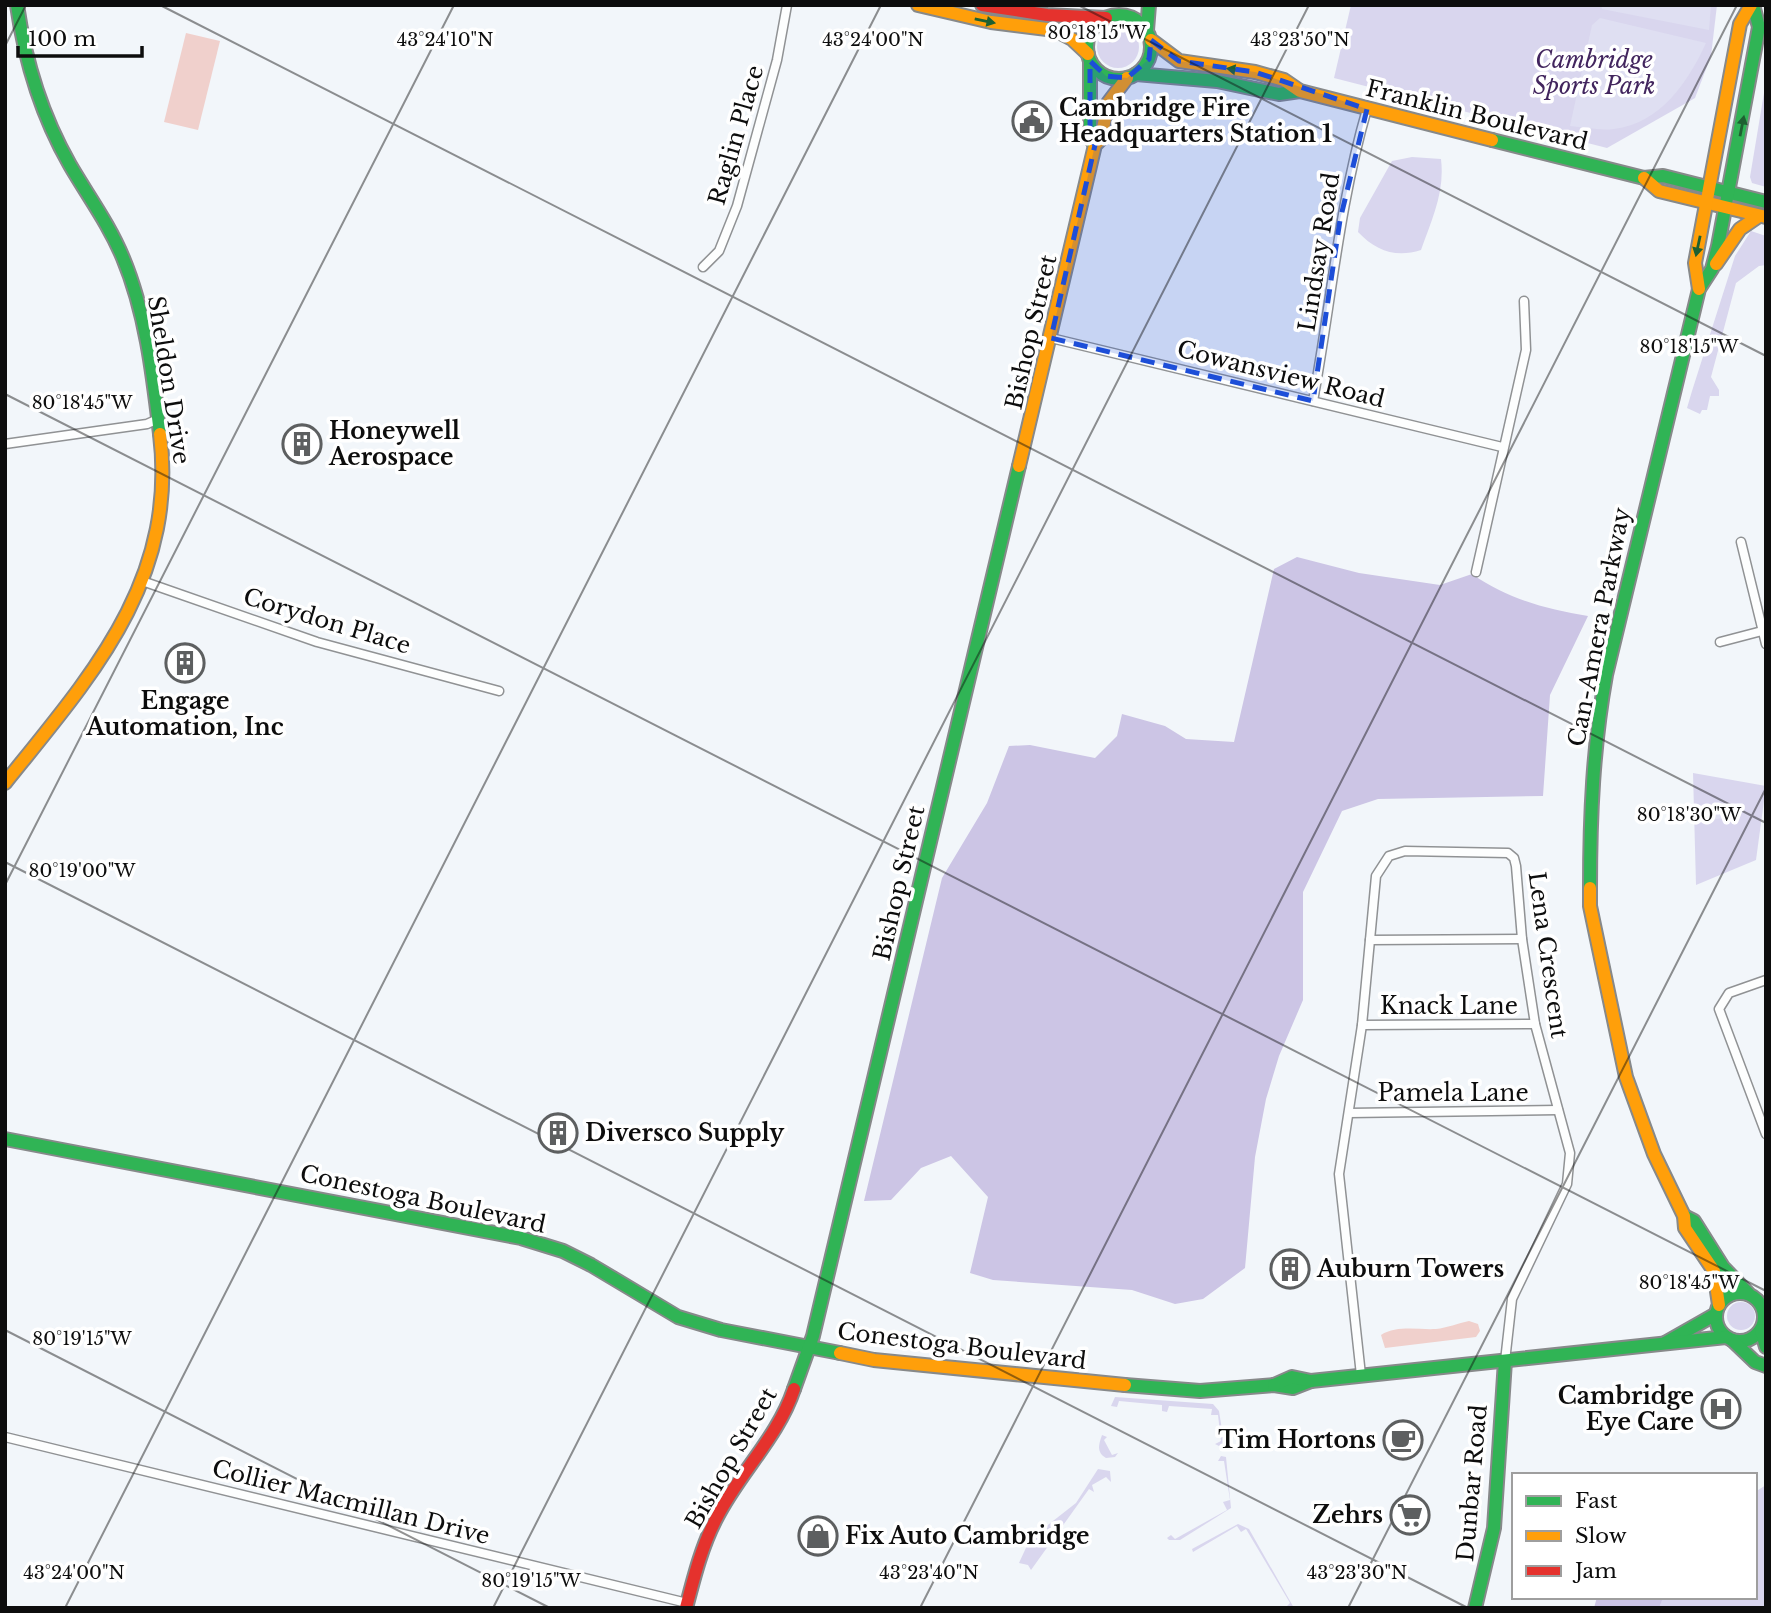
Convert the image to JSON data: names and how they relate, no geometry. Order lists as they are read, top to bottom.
{
  "streets": {
    "main road": [
      "Franklin Boulevard",
      "Bishop Street",
      "Sheldon Drive",
      "Can-Amera Parkway",
      "Conestoga Boulevard",
      "Dunbar Road"
    ],
    "street": [
      "Raglin Place",
      "Lindsay Road",
      "Cowansview Road",
      "Corydon Place",
      "Lena Crescent",
      "Knack Lane",
      "Pamela Lane",
      "Collier Macmillan Drive"
    ]
  },
  "crossings": [
    ["Franklin Boulevard", "Lindsay Road"],
    ["Franklin Boulevard", "Bishop Street"],
    ["Franklin Boulevard", "Can-Amera Parkway"],
    ["Lindsay Road", "Cowansview Road"],
    ["Bishop Street", "Cowansview Road"],
    ["Bishop Street", "Conestoga Boulevard"],
    ["Bishop Street", "Collier Macmillan Drive"],
    ["Sheldon Drive", "Corydon Place"],
    ["Can-Amera Parkway", "Conestoga Boulevard"],
    ["Lena Crescent", "Knack Lane"],
    ["Lena Crescent", "Pamela Lane"],
    ["Lena Crescent", "Conestoga Boulevard"],
    ["Lena Crescent", "Dunbar Road"],
    ["Conestoga Boulevard", "Dunbar Road"]
  ],
  "parks": ["Cambridge Sports Park"],
  "places": {
    "public building": ["Cambridge Fire Headquarters Station 1"],
    "building": [
      "Honeywell Aerospace",
      "Engage Automation, Inc",
      "Diversco Supply",
      "Auburn Towers"
    ],
    "hospital": ["Cambridge Eye Care"],
    "cafe": ["Tim Hortons"],
    "supermarket": ["Zehrs"],
    "shop": ["Fix Auto Cambridge"]
  },
  "legend": ["Fast", "Slow", "Jam"],
  "scale_bar": "100 m",
  "coordinates": [
    "80°18'15\"W",
    "43°24'10\"N",
    "43°24'00\"N",
    "43°23'50\"N",
    "80°18'45\"W",
    "80°18'30\"W",
    "80°19'00\"W",
    "80°19'15\"W",
    "43°23'40\"N",
    "43°23'30\"N"
  ]
}
